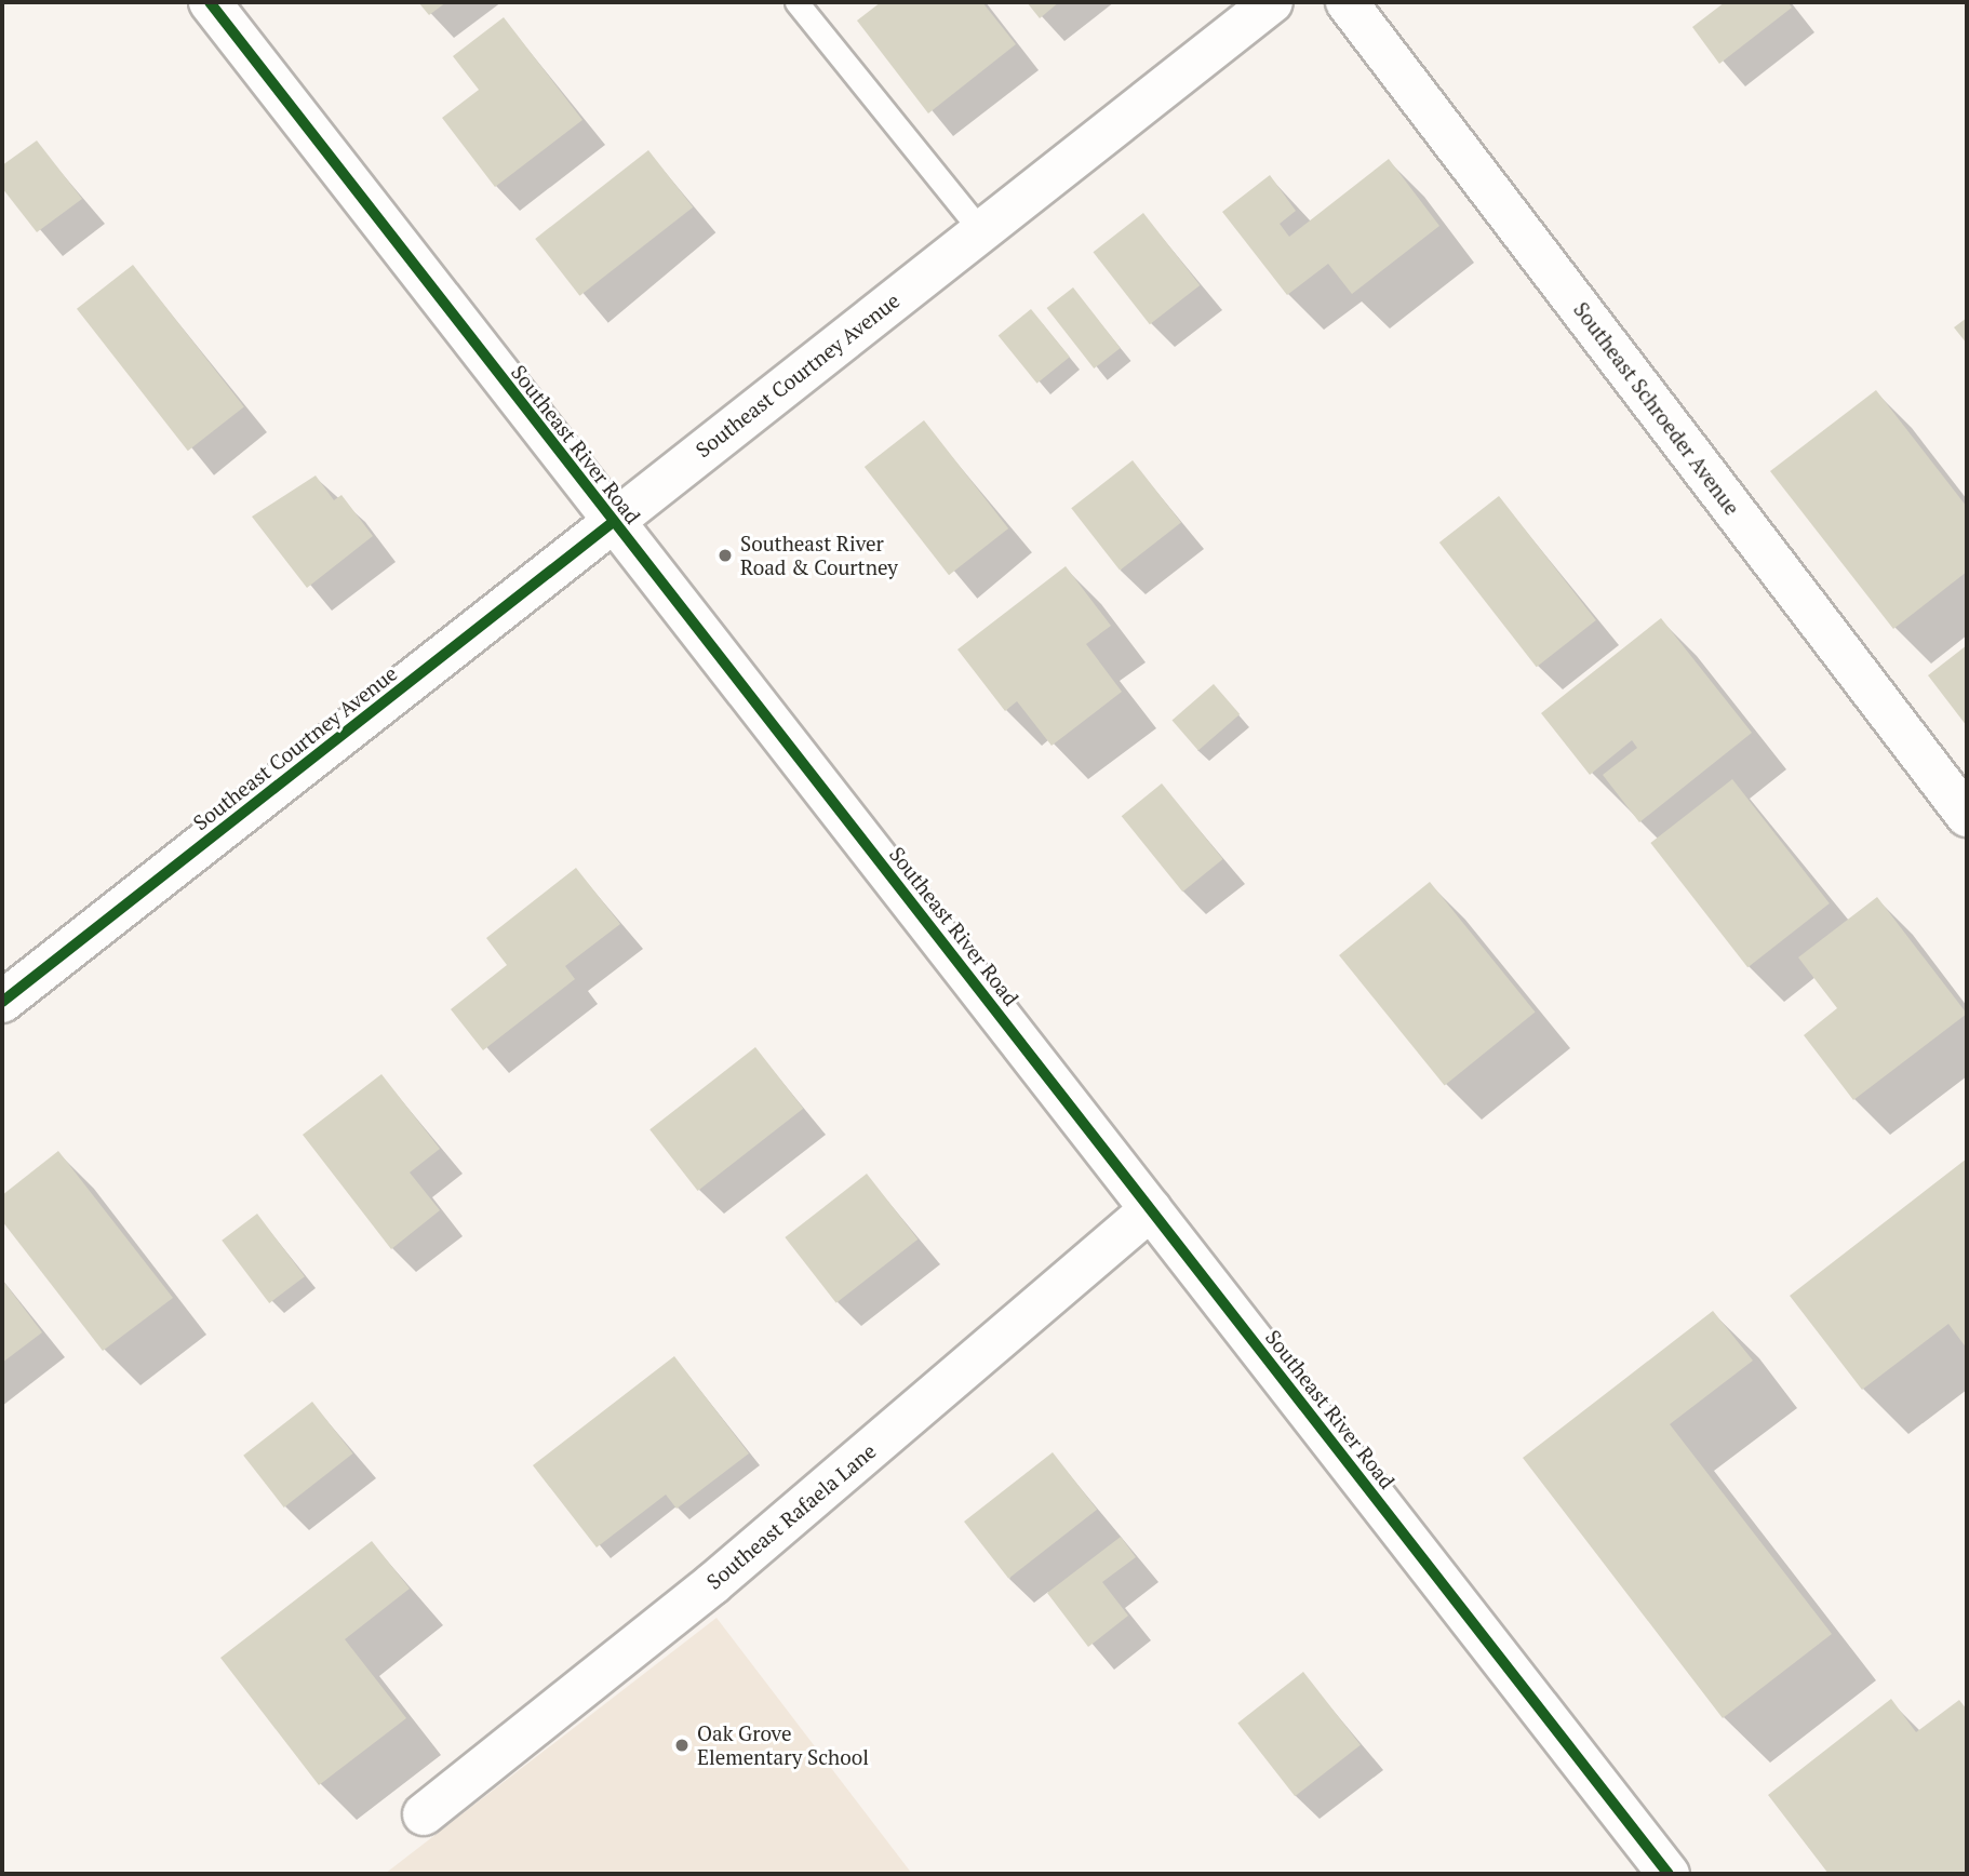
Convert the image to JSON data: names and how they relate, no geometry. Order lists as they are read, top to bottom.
{
  "streets": {
    "street": [
      "Southeast Courtney Avenue",
      "Southeast Schroeder Avenue",
      "Southeast River Road",
      "Southeast Rafaela Lane"
    ]
  },
  "crossings": [
    ["Southeast Courtney Avenue", "Southeast River Road"],
    ["Southeast River Road", "Southeast Rafaela Lane"]
  ],
  "places": ["Southeast River Road & Courtney", "Oak Grove Elementary School"]
}
